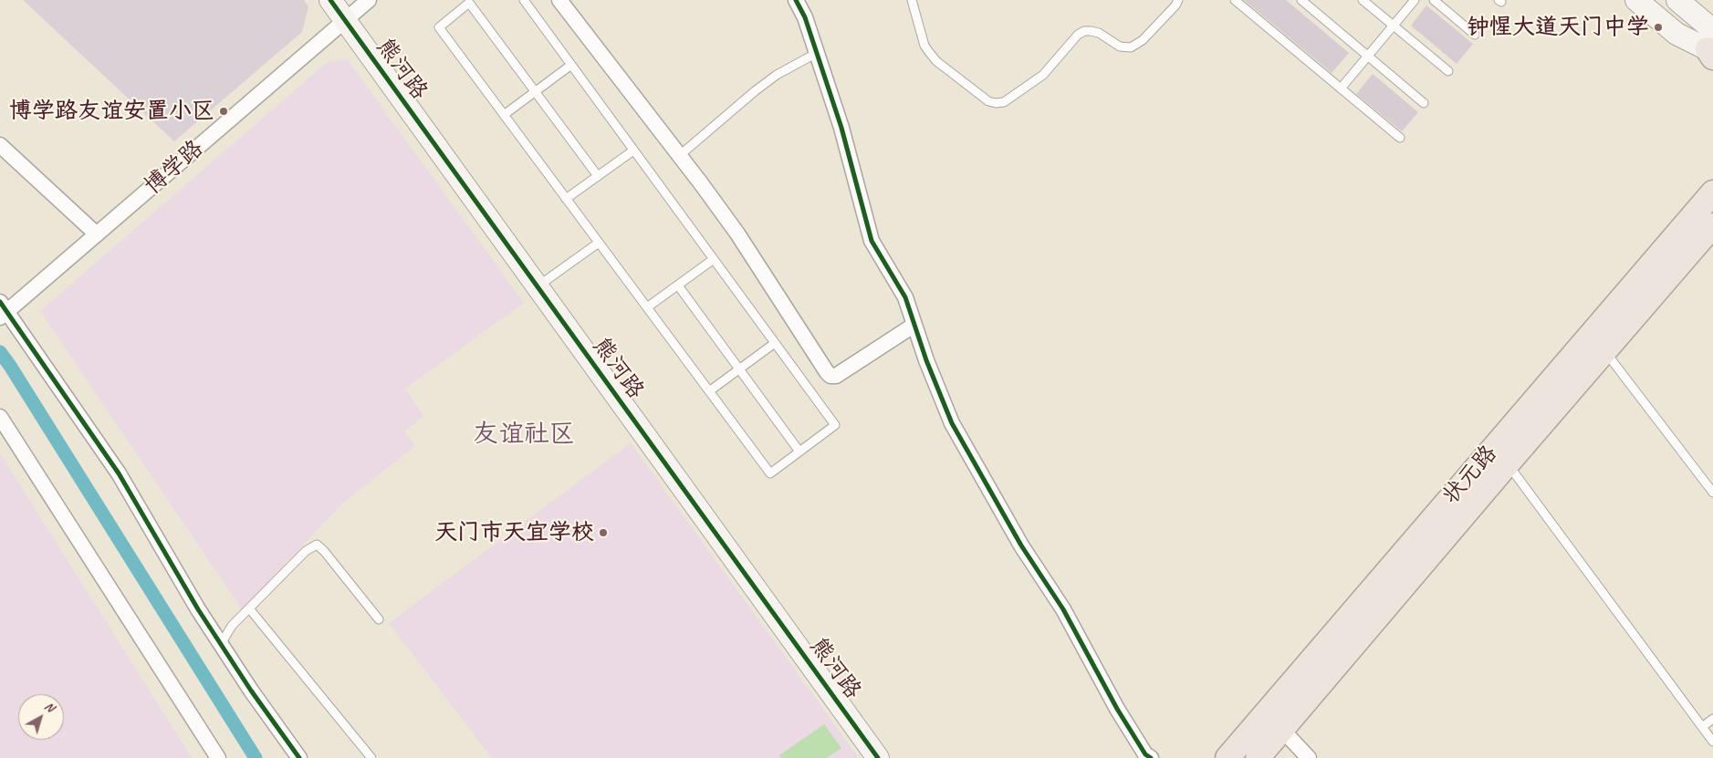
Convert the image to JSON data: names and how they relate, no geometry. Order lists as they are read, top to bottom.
{
  "streets": {
    "main road": ["状元路"],
    "street": ["熊河路", "博学路"]
  },
  "crossings": [
    ["熊河路", "博学路"]
  ],
  "districts": ["友谊社区"],
  "places": ["钟惺大道天门中学", "博学路友谊安置小区", "天门市天宜学校"],
  "north": "top right"
}
